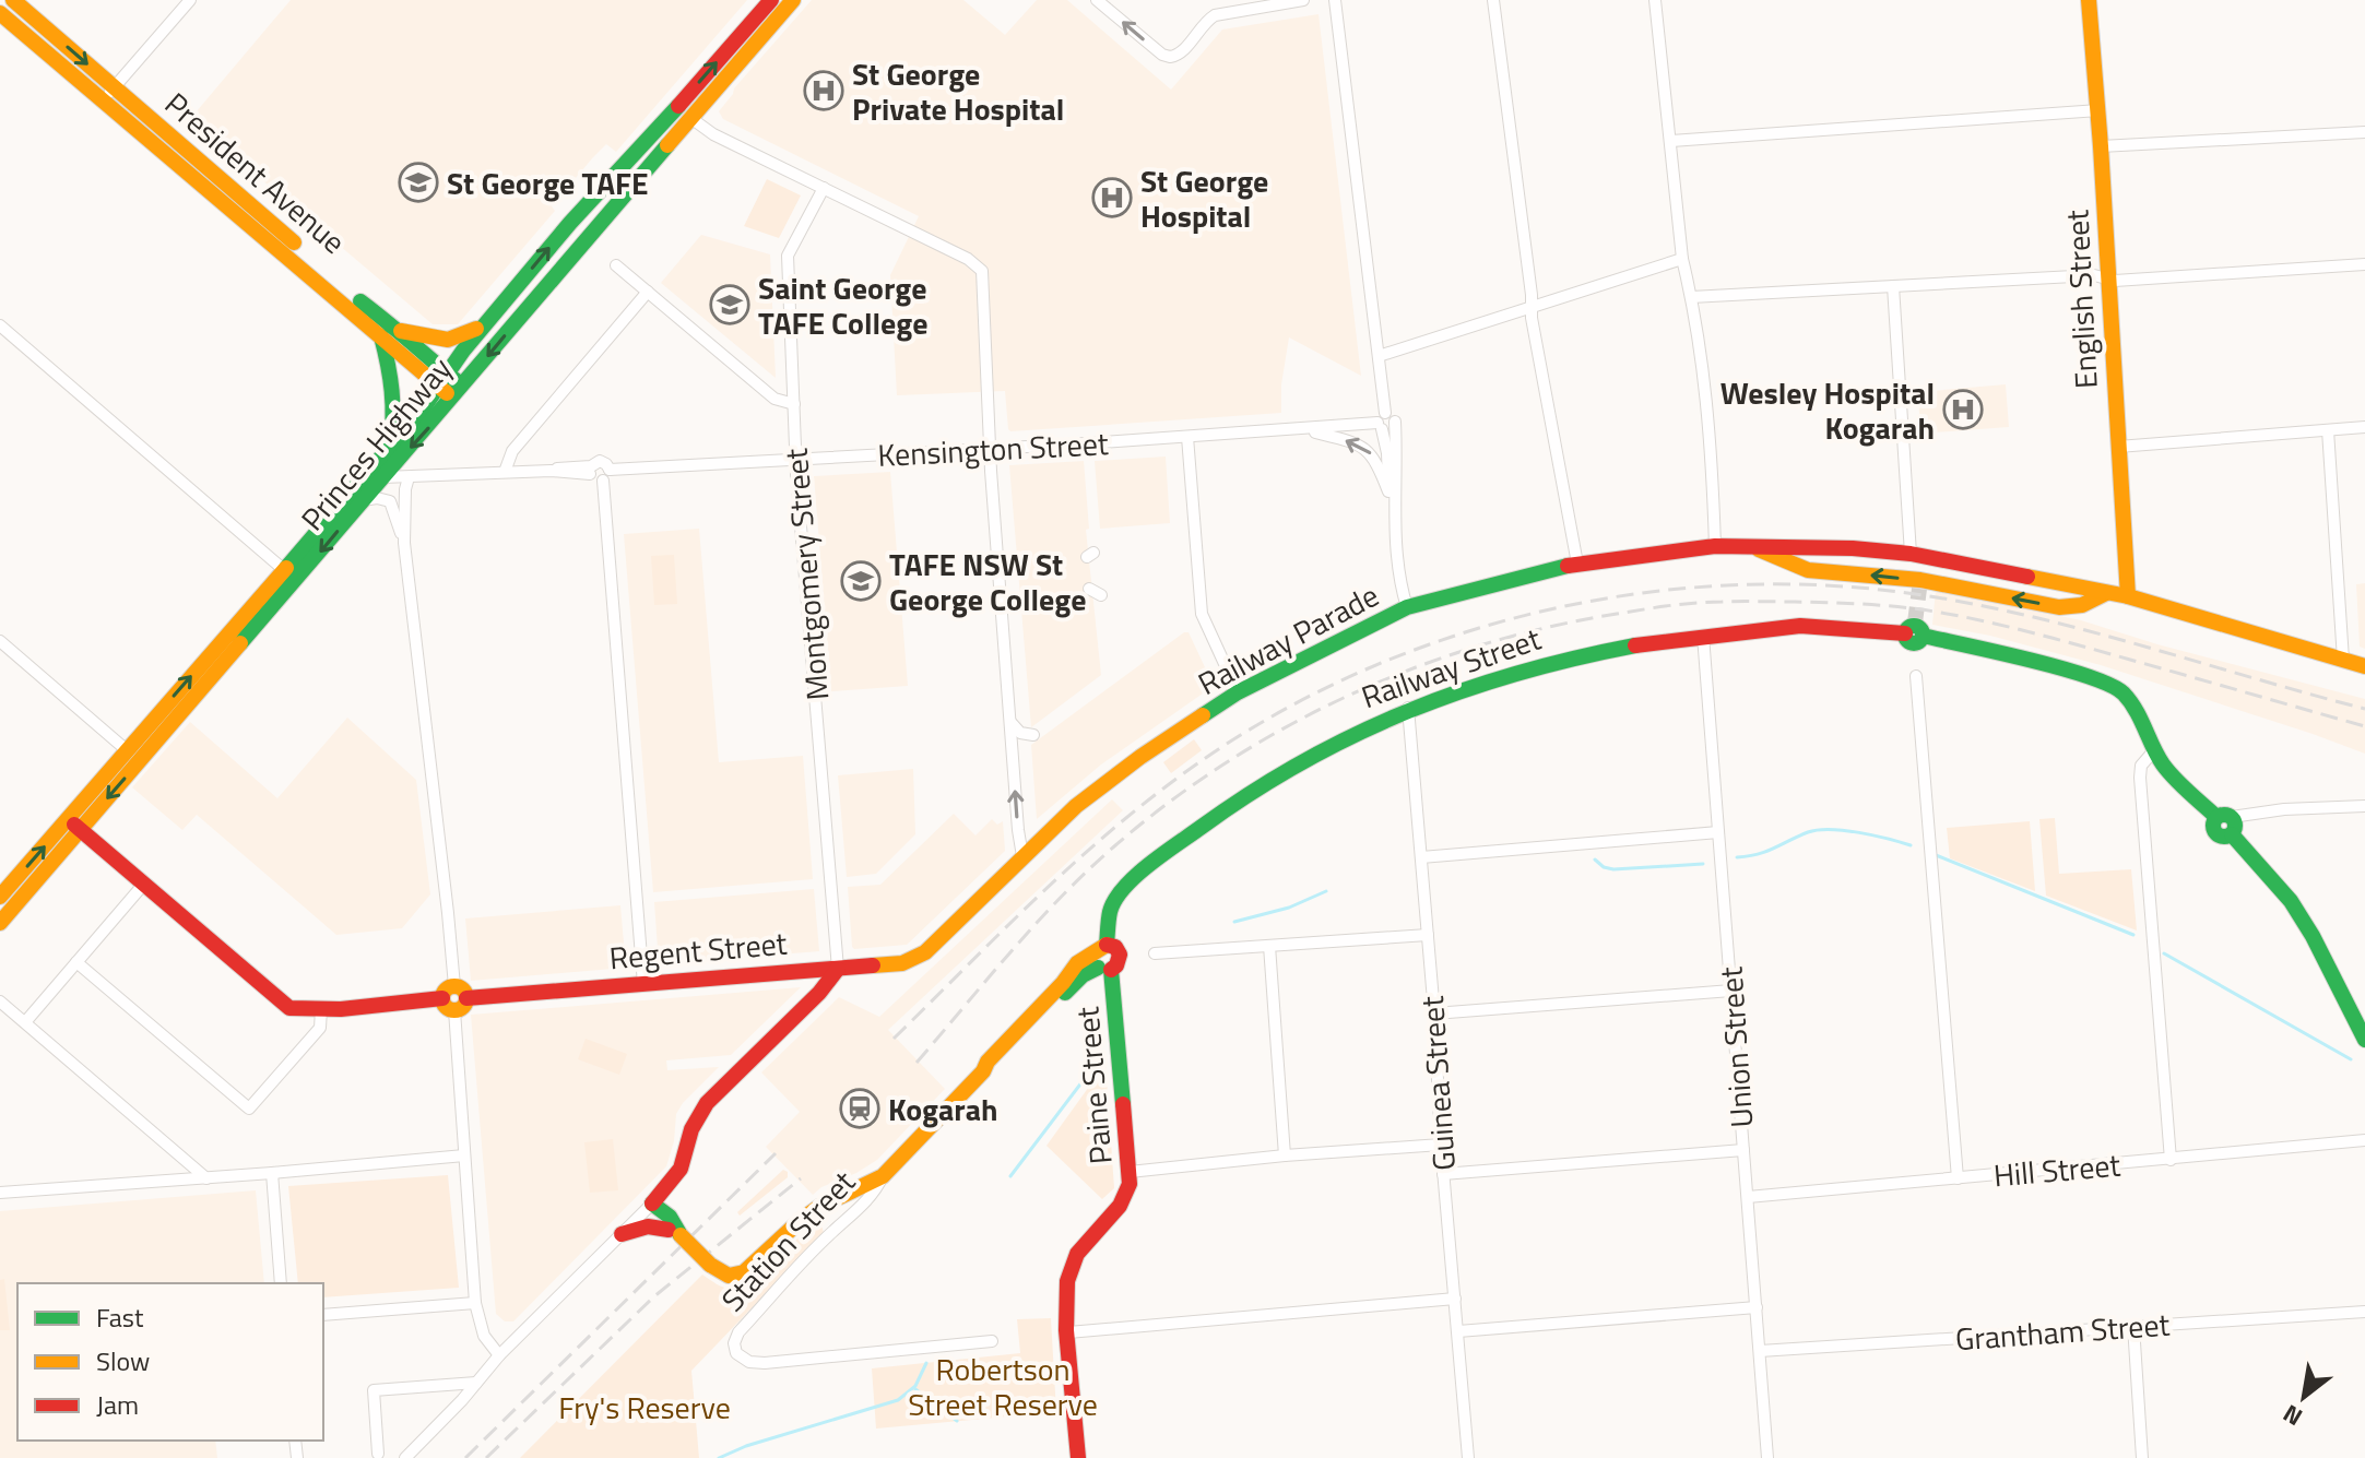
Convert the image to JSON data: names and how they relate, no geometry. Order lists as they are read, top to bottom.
{
  "streets": {
    "main road": [
      "President Avenue",
      "English Street",
      "Princes Highway",
      "Railway Parade",
      "Railway Street",
      "Regent Street",
      "Paine Street",
      "Station Street"
    ],
    "street": [
      "Kensington Street",
      "Montgomery Street",
      "Union Street",
      "Guinea Street",
      "Hill Street",
      "Grantham Street"
    ]
  },
  "crossings": [
    ["President Avenue", "Princes Highway"],
    ["English Street", "Railway Parade"],
    ["Kensington Street", "Montgomery Street"],
    ["Montgomery Street", "Regent Street"],
    ["Railway Parade", "Regent Street"],
    ["Railway Street", "Union Street"],
    ["Railway Street", "Guinea Street"],
    ["Railway Street", "Paine Street"],
    ["Railway Street", "Station Street"],
    ["Union Street", "Hill Street"],
    ["Union Street", "Grantham Street"],
    ["Paine Street", "Station Street"]
  ],
  "parks": ["Robertson Street Reserve", "Fry's Reserve"],
  "places": {
    "hospital": ["St George Private Hospital", "St George Hospital", "Wesley Hospital Kogarah"],
    "school or university": ["St George TAFE", "Saint George TAFE College", "TAFE NSW St George College"],
    "station": ["Kogarah"]
  },
  "legend": ["Fast", "Slow", "Jam"],
  "north": "bottom left"
}
